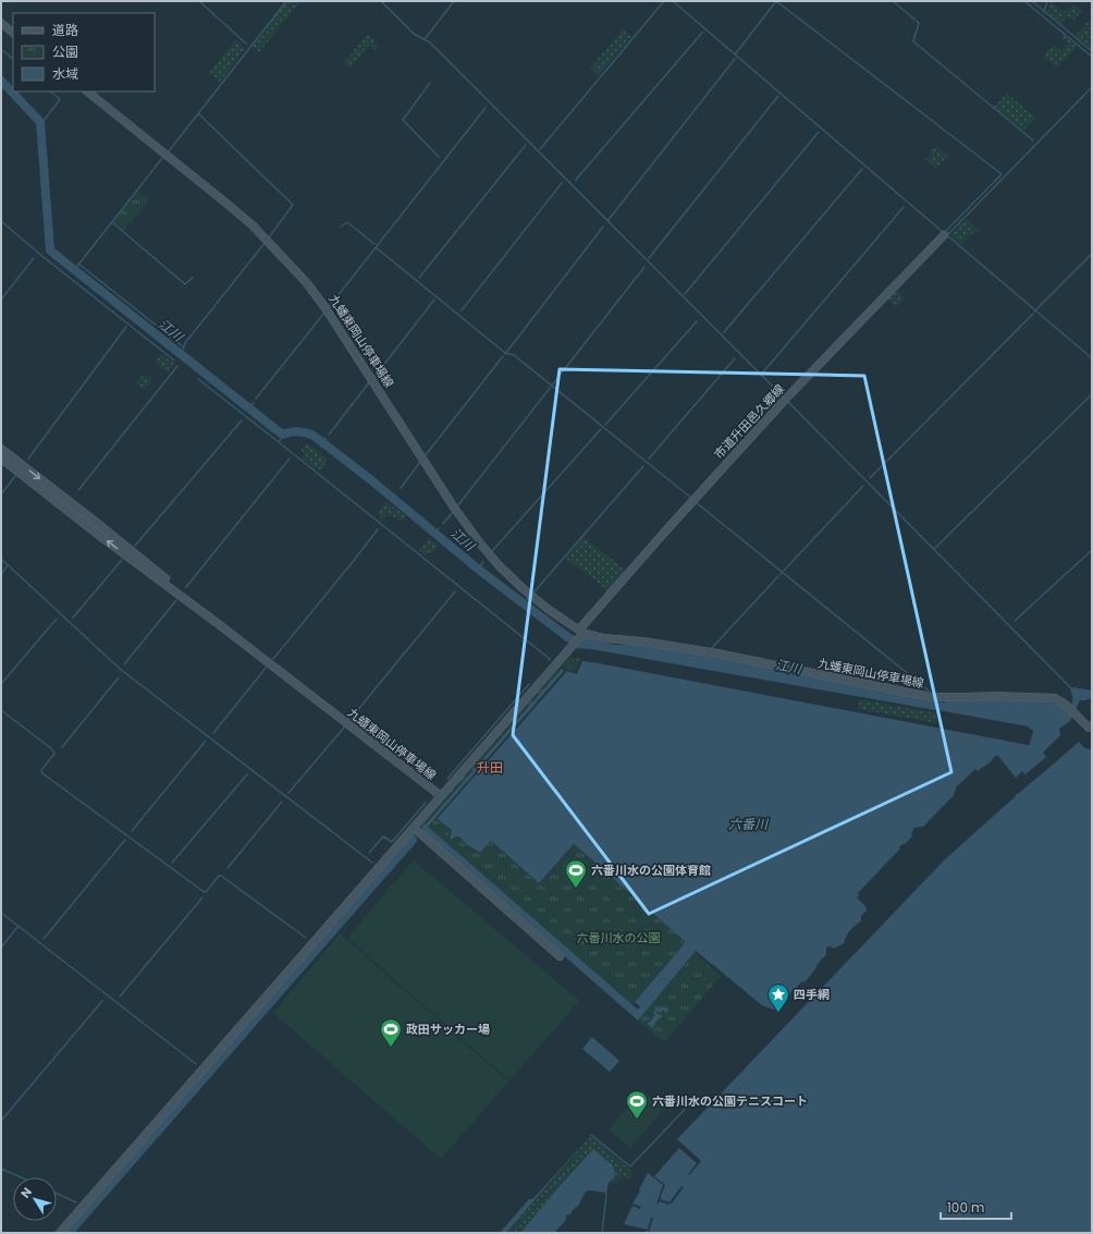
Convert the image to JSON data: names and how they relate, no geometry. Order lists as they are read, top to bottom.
{
  "streets": {
    "main road": ["九蟠東岡山停車場線", "市道升田邑久郷線"]
  },
  "crossings": [
    ["九蟠東岡山停車場線", "市道升田邑久郷線"]
  ],
  "districts": ["升田"],
  "water": ["江川", "六番川"],
  "parks": ["六番川水の公園"],
  "places": {
    "sports": ["六番川水の公園体育館", "政田サッカー場", "六番川水の公園テニスコート"],
    "place": ["四手網"]
  },
  "legend": ["道路", "公園", "水域"],
  "scale_bar": "100 m",
  "north": "top left"
}
